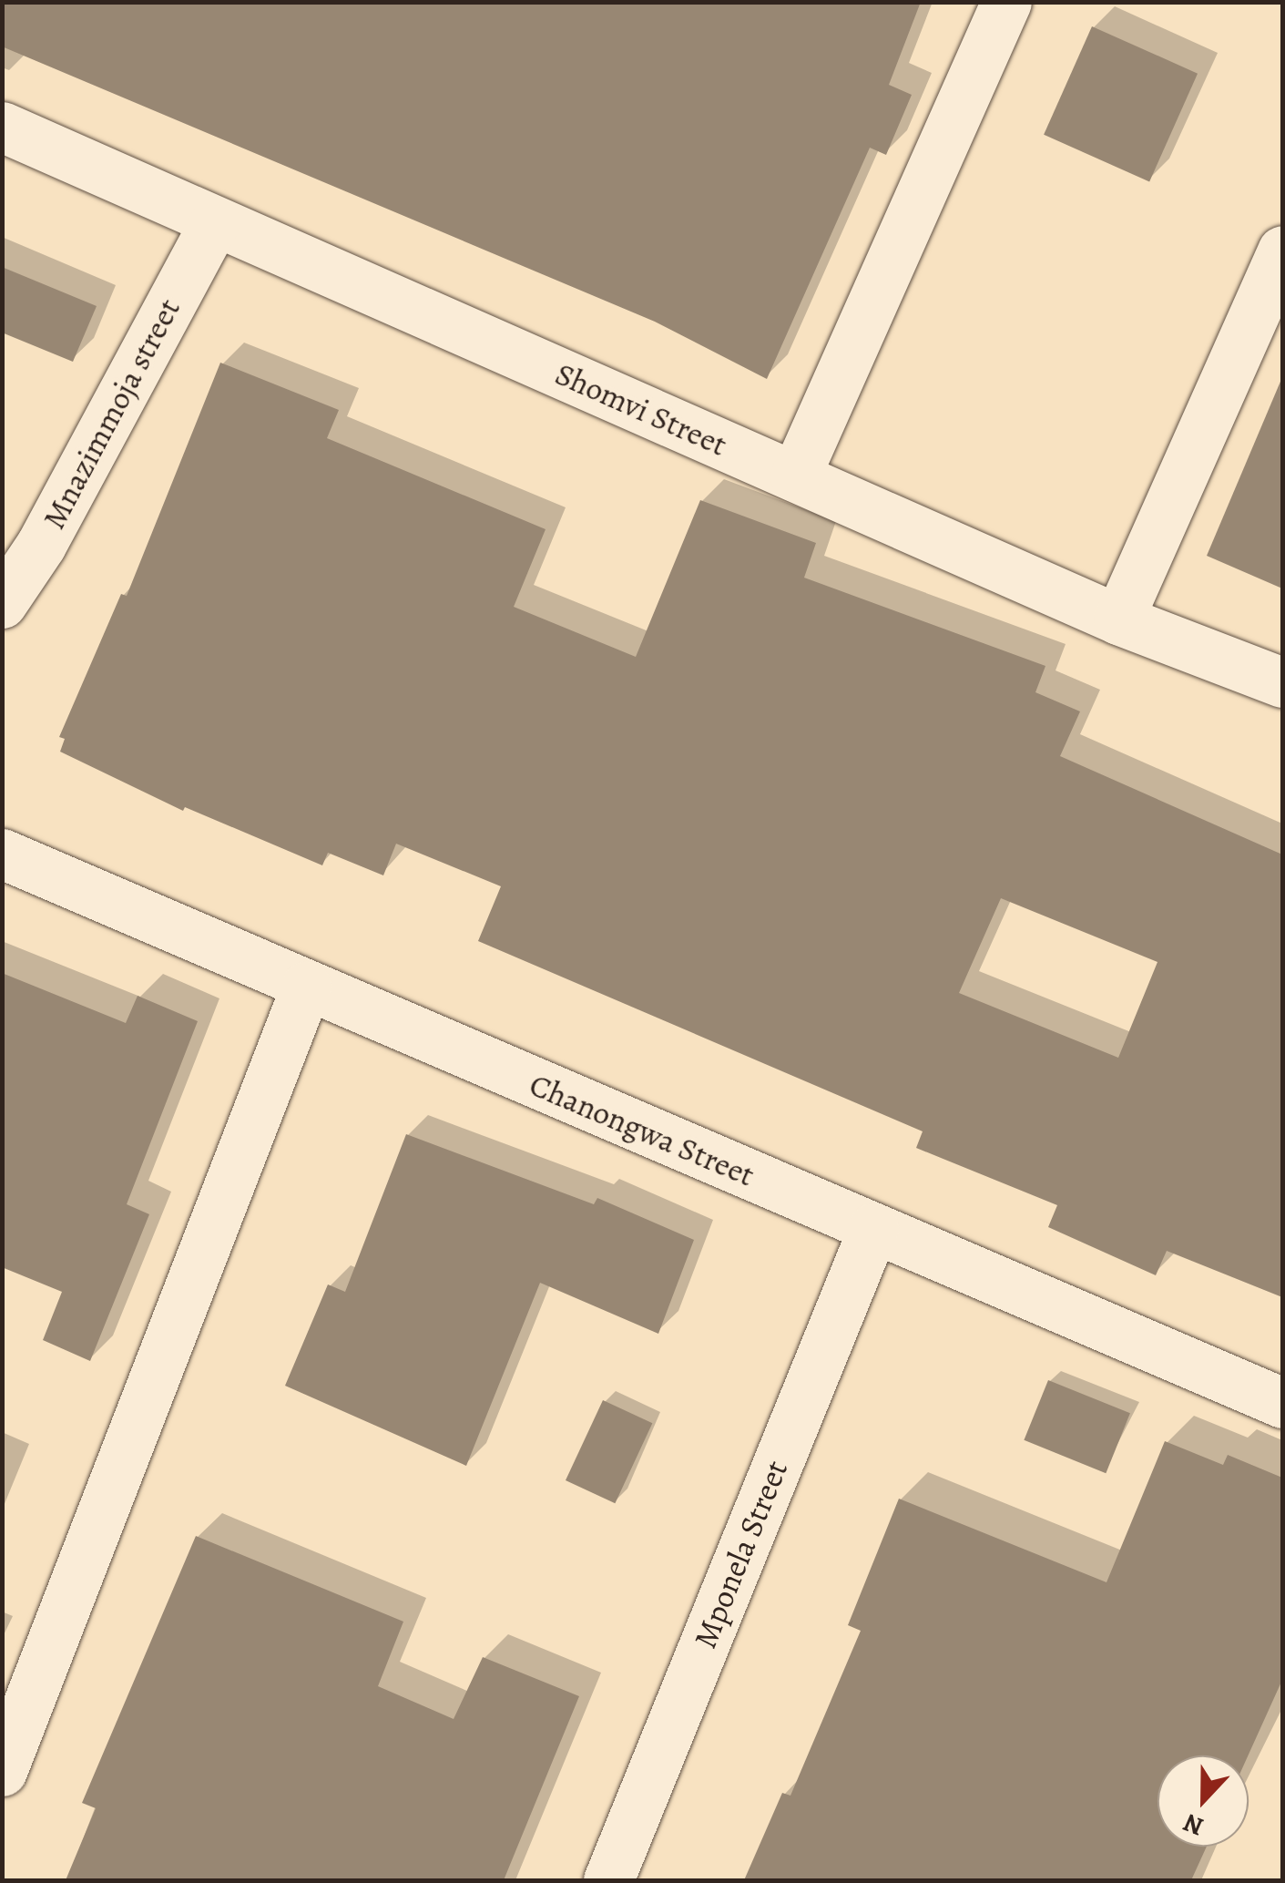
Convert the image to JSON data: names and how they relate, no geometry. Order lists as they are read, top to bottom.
{
  "streets": {
    "street": [
      "Shomvi Street",
      "Mnazimmoja street",
      "Chanongwa Street",
      "Mponela Street"
    ]
  },
  "crossings": [
    ["Shomvi Street", "Mnazimmoja street"],
    ["Chanongwa Street", "Mponela Street"]
  ],
  "north": "bottom"
}
